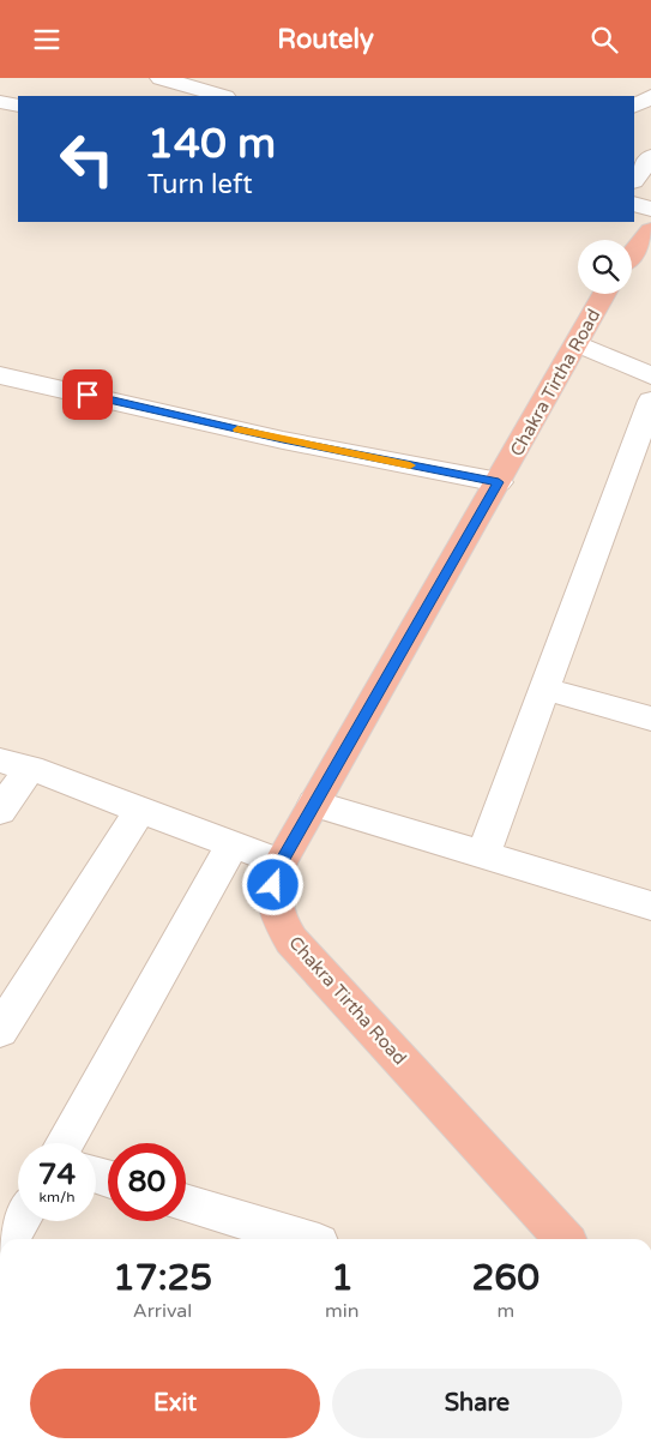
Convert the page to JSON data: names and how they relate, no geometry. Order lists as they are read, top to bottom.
{
  "streets": {
    "highway": ["Chakra Tirtha Road"]
  },
  "page": {
    "header": "Routely",
    "turn": ["140 m", "Turn left"],
    "speed": "74 km/h",
    "limit": "80",
    "eta": [
      "17:25",
      "Arrival",
      "1",
      "min",
      "260",
      "m"
    ],
    "buttons": ["Exit", "Share"]
  }
}
